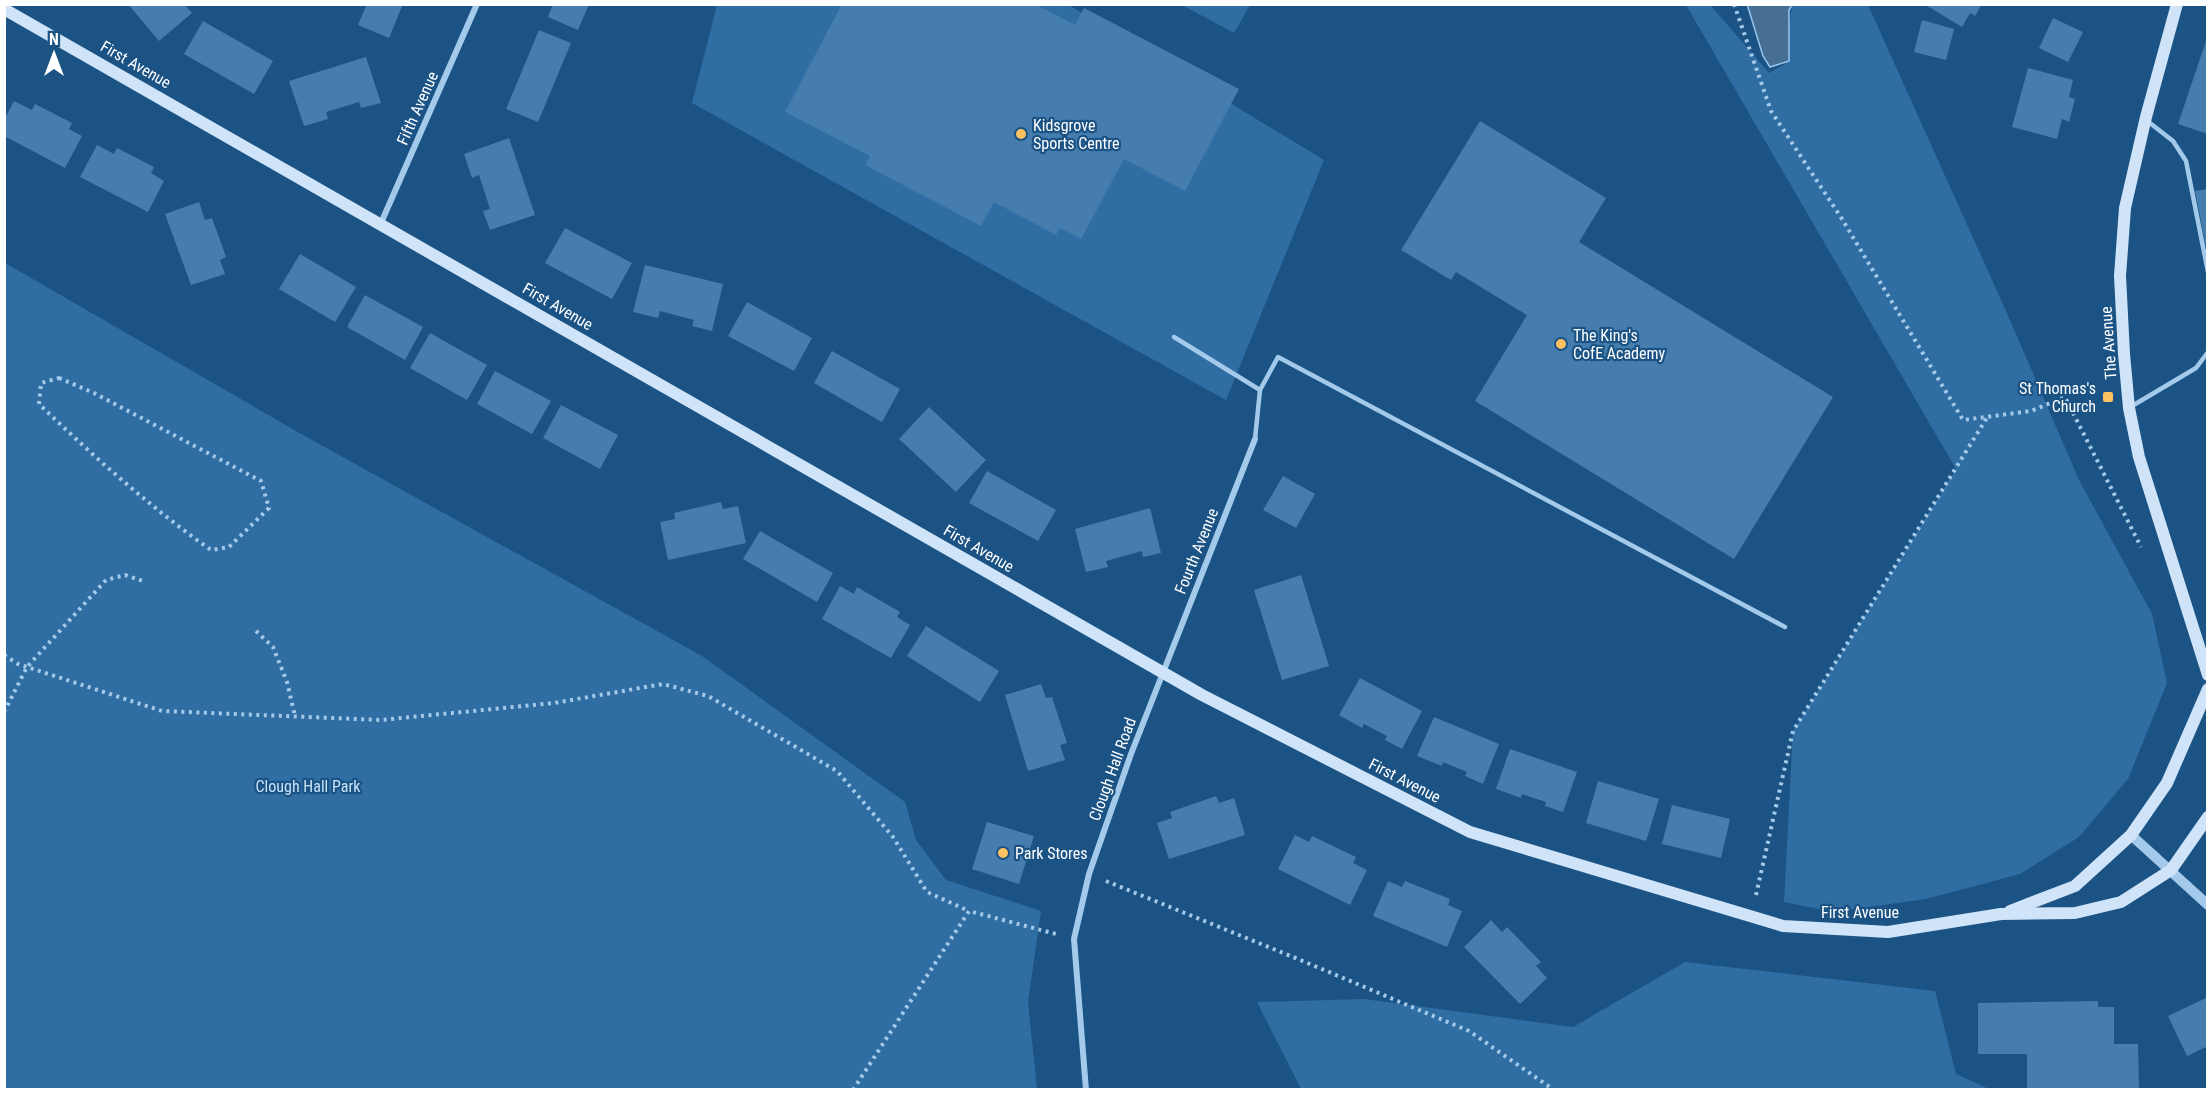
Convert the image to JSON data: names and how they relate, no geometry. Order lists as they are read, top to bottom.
{
  "streets": {
    "main road": ["First Avenue", "The Avenue"],
    "street": ["Fifth Avenue", "Fourth Avenue", "Clough Hall Road"]
  },
  "crossings": [
    ["First Avenue", "Fifth Avenue"],
    ["First Avenue", "Fourth Avenue"],
    ["First Avenue", "Clough Hall Road"],
    ["Fourth Avenue", "Clough Hall Road"]
  ],
  "parks": ["Clough Hall Park"],
  "places": {
    "other": ["Kidsgrove Sports Centre", "The King's CofE Academy", "Park Stores"],
    "transit": ["St Thomas's Church"]
  },
  "north": "top"
}
